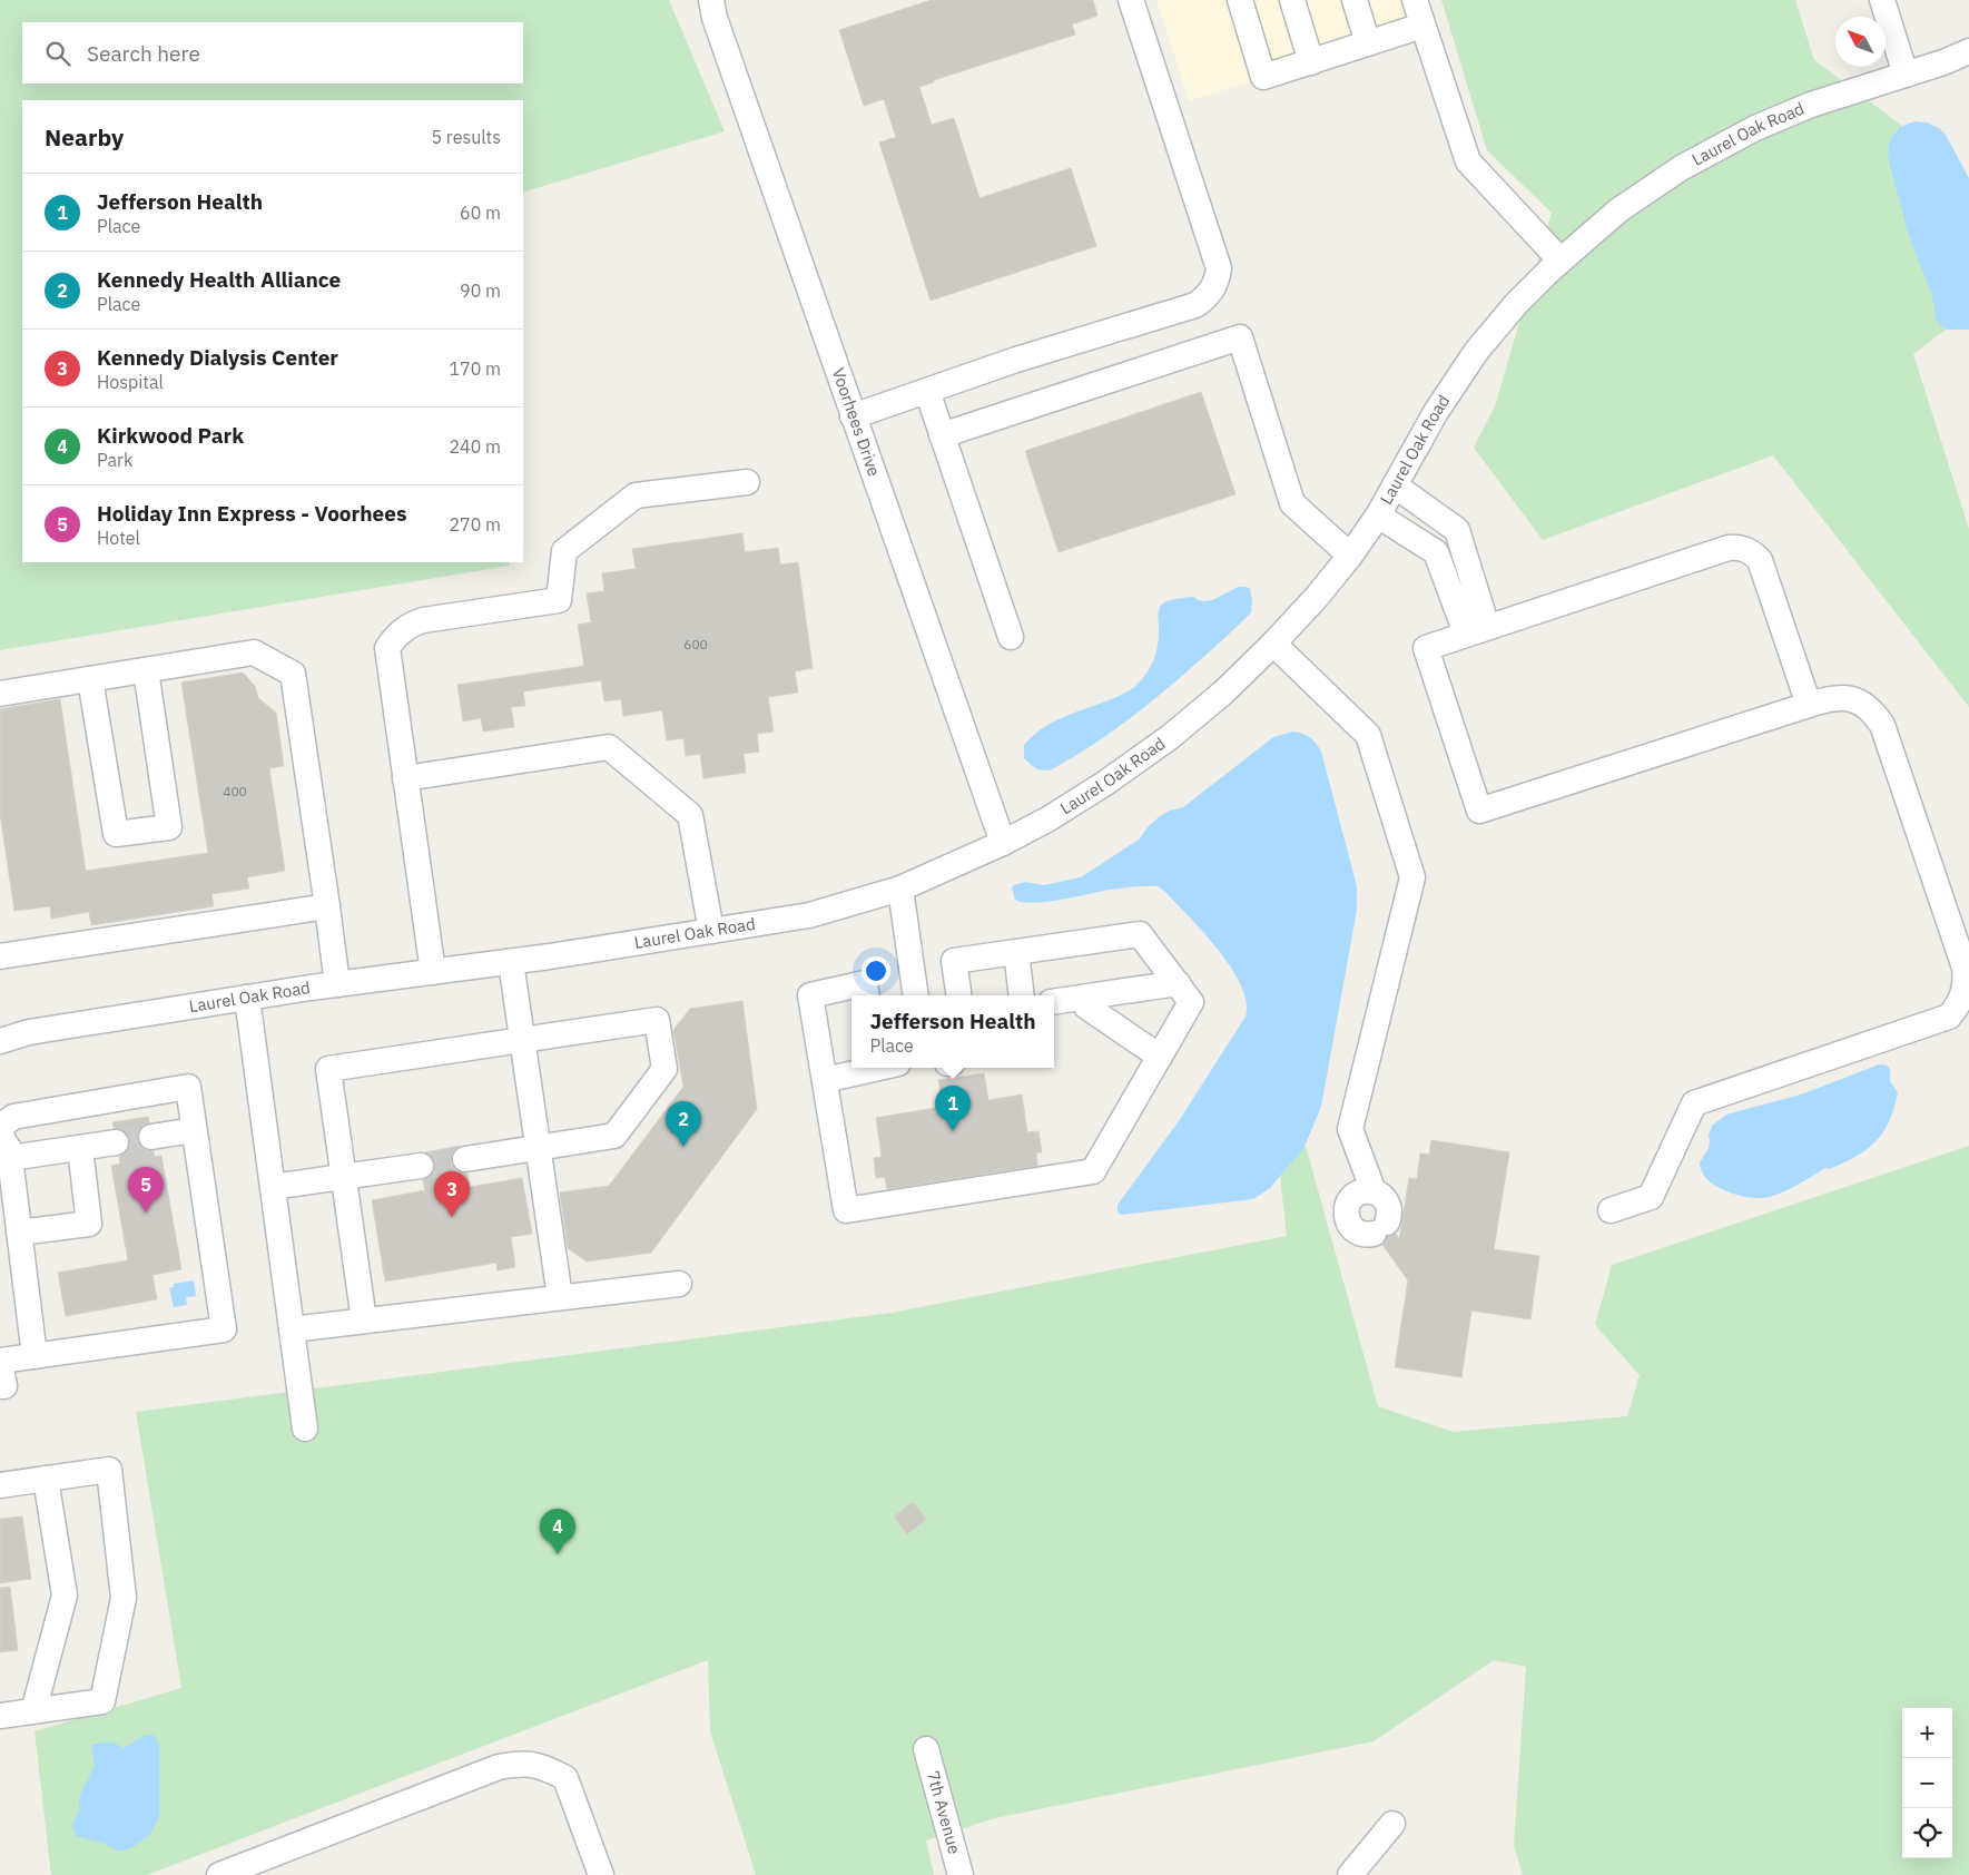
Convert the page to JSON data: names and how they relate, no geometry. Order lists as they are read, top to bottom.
{
  "streets": {
    "street": ["Laurel Oak Road", "Voorhees Drive", "7th Avenue"]
  },
  "crossings": [
    ["Laurel Oak Road", "Voorhees Drive"]
  ],
  "house_numbers": ["600", "400"],
  "north": "top left",
  "page": {
    "search": "Search here",
    "heading": ["Nearby", "5 results"],
    "list": [
      {
        "mark": "1",
        "name": "Jefferson Health",
        "note": "Place",
        "value": "60 m"
      },
      {
        "mark": "2",
        "name": "Kennedy Health Alliance",
        "note": "Place",
        "value": "90 m"
      },
      {
        "mark": "3",
        "name": "Kennedy Dialysis Center",
        "note": "Hospital",
        "value": "170 m"
      },
      {
        "mark": "4",
        "name": "Kirkwood Park",
        "note": "Park",
        "value": "240 m"
      },
      {
        "mark": "5",
        "name": "Holiday Inn Express - Voorhees",
        "note": "Hotel",
        "value": "270 m"
      }
    ],
    "popup": ["Jefferson Health", "Place"],
    "pins": [
      "1",
      "2",
      "5",
      "3",
      "4"
    ],
    "map_buttons": ["+", "−"]
  }
}
